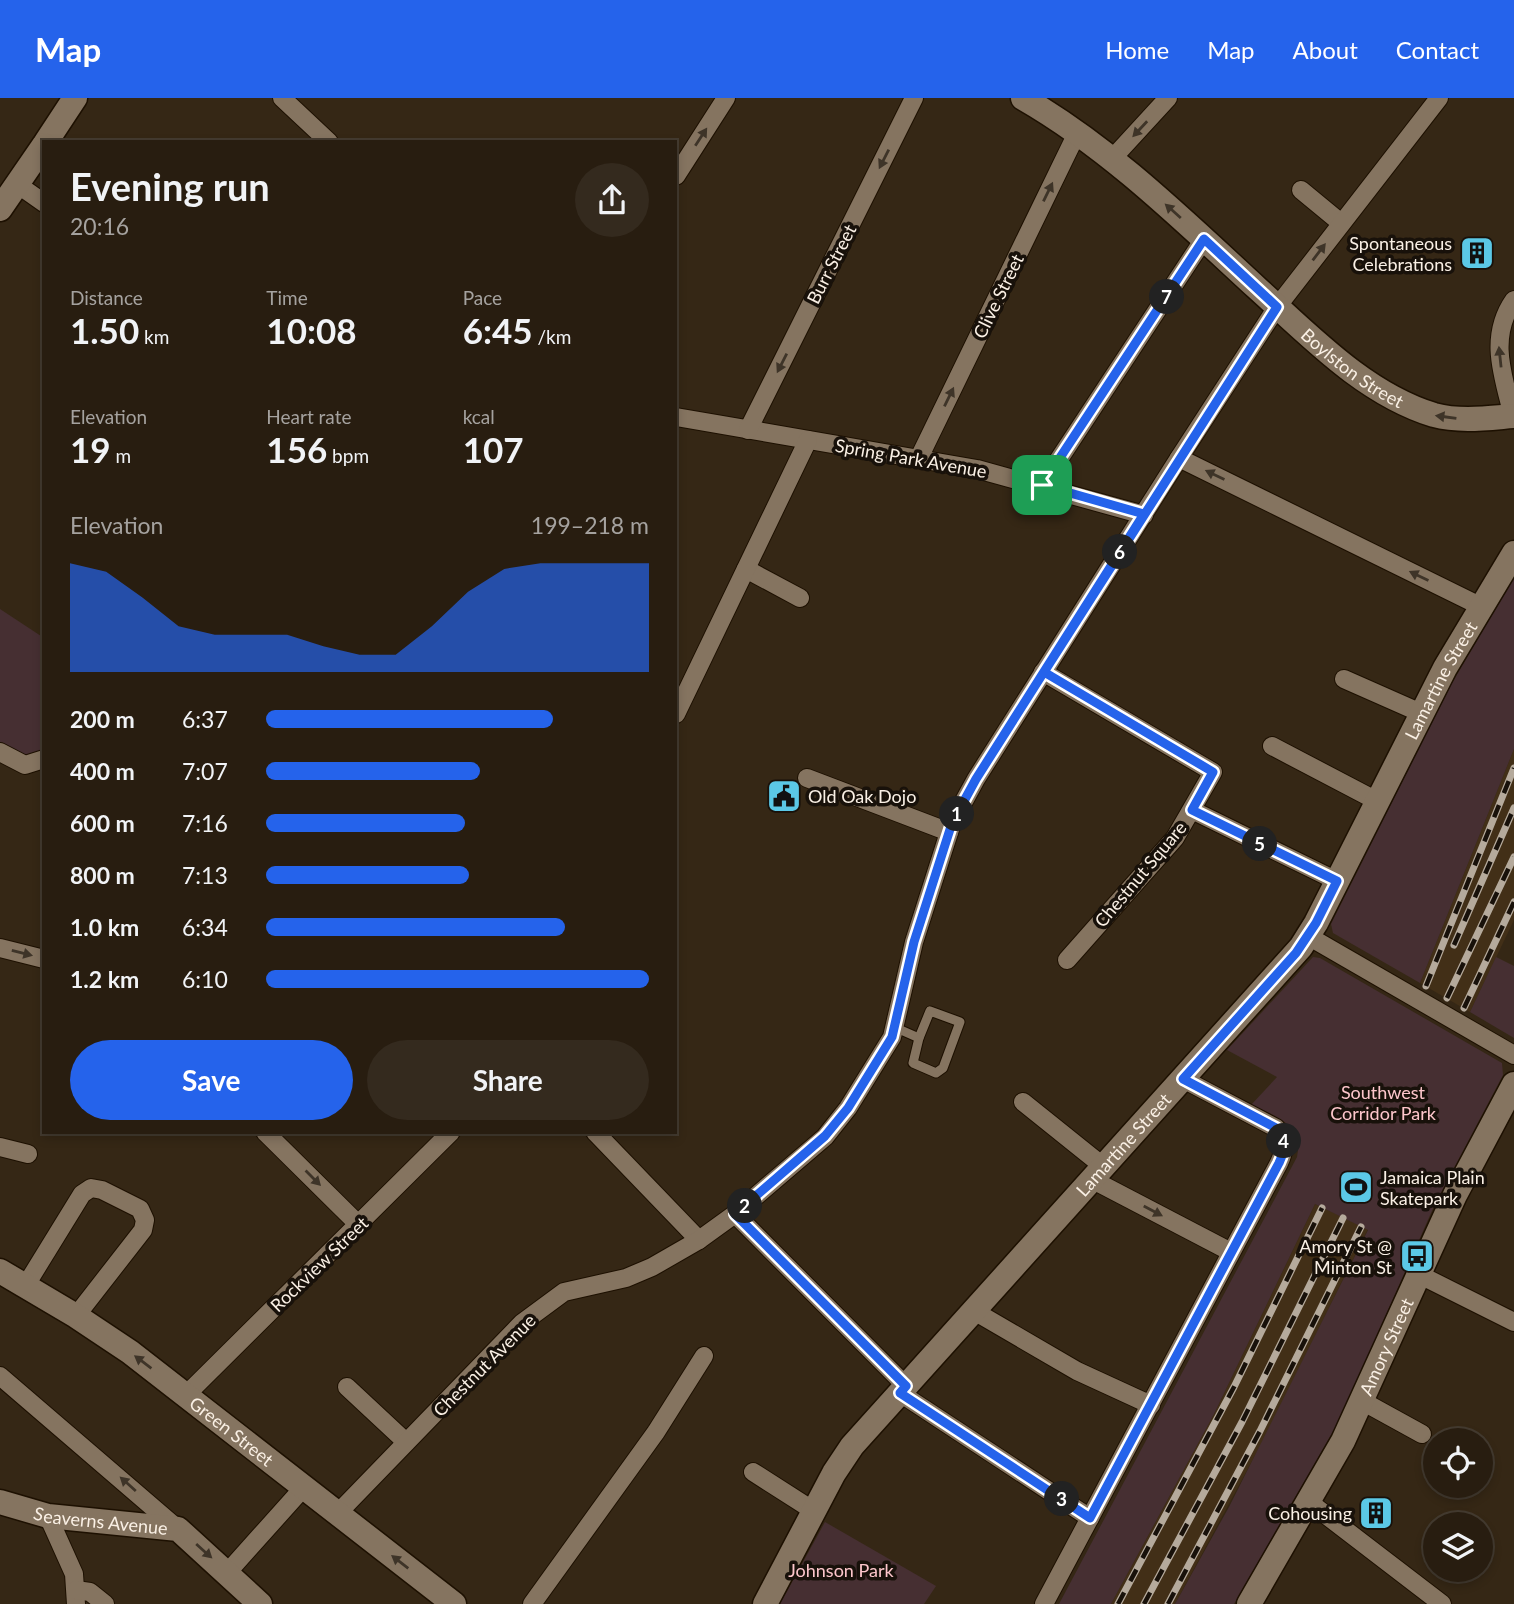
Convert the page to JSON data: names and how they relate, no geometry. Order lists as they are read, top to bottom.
{
  "streets": {
    "street": [
      "Burr Street",
      "Clive Street",
      "Boylston Street",
      "Spring Park Avenue",
      "Lamartine Street",
      "Chestnut Square",
      "Rockview Street",
      "Amory Street",
      "Chestnut Avenue",
      "Green Street",
      "Seaverns Avenue"
    ]
  },
  "crossings": [
    ["Burr Street", "Spring Park Avenue"],
    ["Clive Street", "Boylston Street"],
    ["Clive Street", "Spring Park Avenue"],
    ["Boylston Street", "Chestnut Avenue"],
    ["Spring Park Avenue", "Chestnut Avenue"],
    ["Chestnut Square", "Chestnut Avenue"],
    ["Rockview Street", "Green Street"],
    ["Chestnut Avenue", "Green Street"]
  ],
  "one_way": ["Burr Street"],
  "parks": ["Southwest Corridor Park", "Johnson Park"],
  "places": {
    "building": ["Spontaneous Celebrations", "Cohousing"],
    "public building": ["Old Oak Dojo"],
    "sports": ["Jamaica Plain Skatepark"],
    "bus stop": ["Amory St @ Minton St"]
  },
  "page": {
    "header": "Map",
    "nav": [
      "Home",
      "Map",
      "About",
      "Contact"
    ],
    "heading": ["Evening run", "20:16"],
    "stats": [
      ["Distance", "1.50 km"],
      ["Time", "10:08"],
      ["Pace", "6:45 /km"],
      ["Elevation", "19 m"],
      ["Heart rate", "156 bpm"],
      ["kcal", "107"]
    ],
    "pins": [
      "7",
      "6",
      "1",
      "5",
      "4",
      "2",
      "3"
    ],
    "chart": ["Elevation", "199–218 m"],
    "list": [
      {
        "name": "200 m",
        "note": "6:37"
      },
      {
        "name": "400 m",
        "note": "7:07"
      },
      {
        "name": "600 m",
        "note": "7:16"
      },
      {
        "name": "800 m",
        "note": "7:13"
      },
      {
        "name": "1.0 km",
        "note": "6:34"
      },
      {
        "name": "1.2 km",
        "note": "6:10"
      }
    ],
    "buttons": ["Save", "Share"]
  }
}
